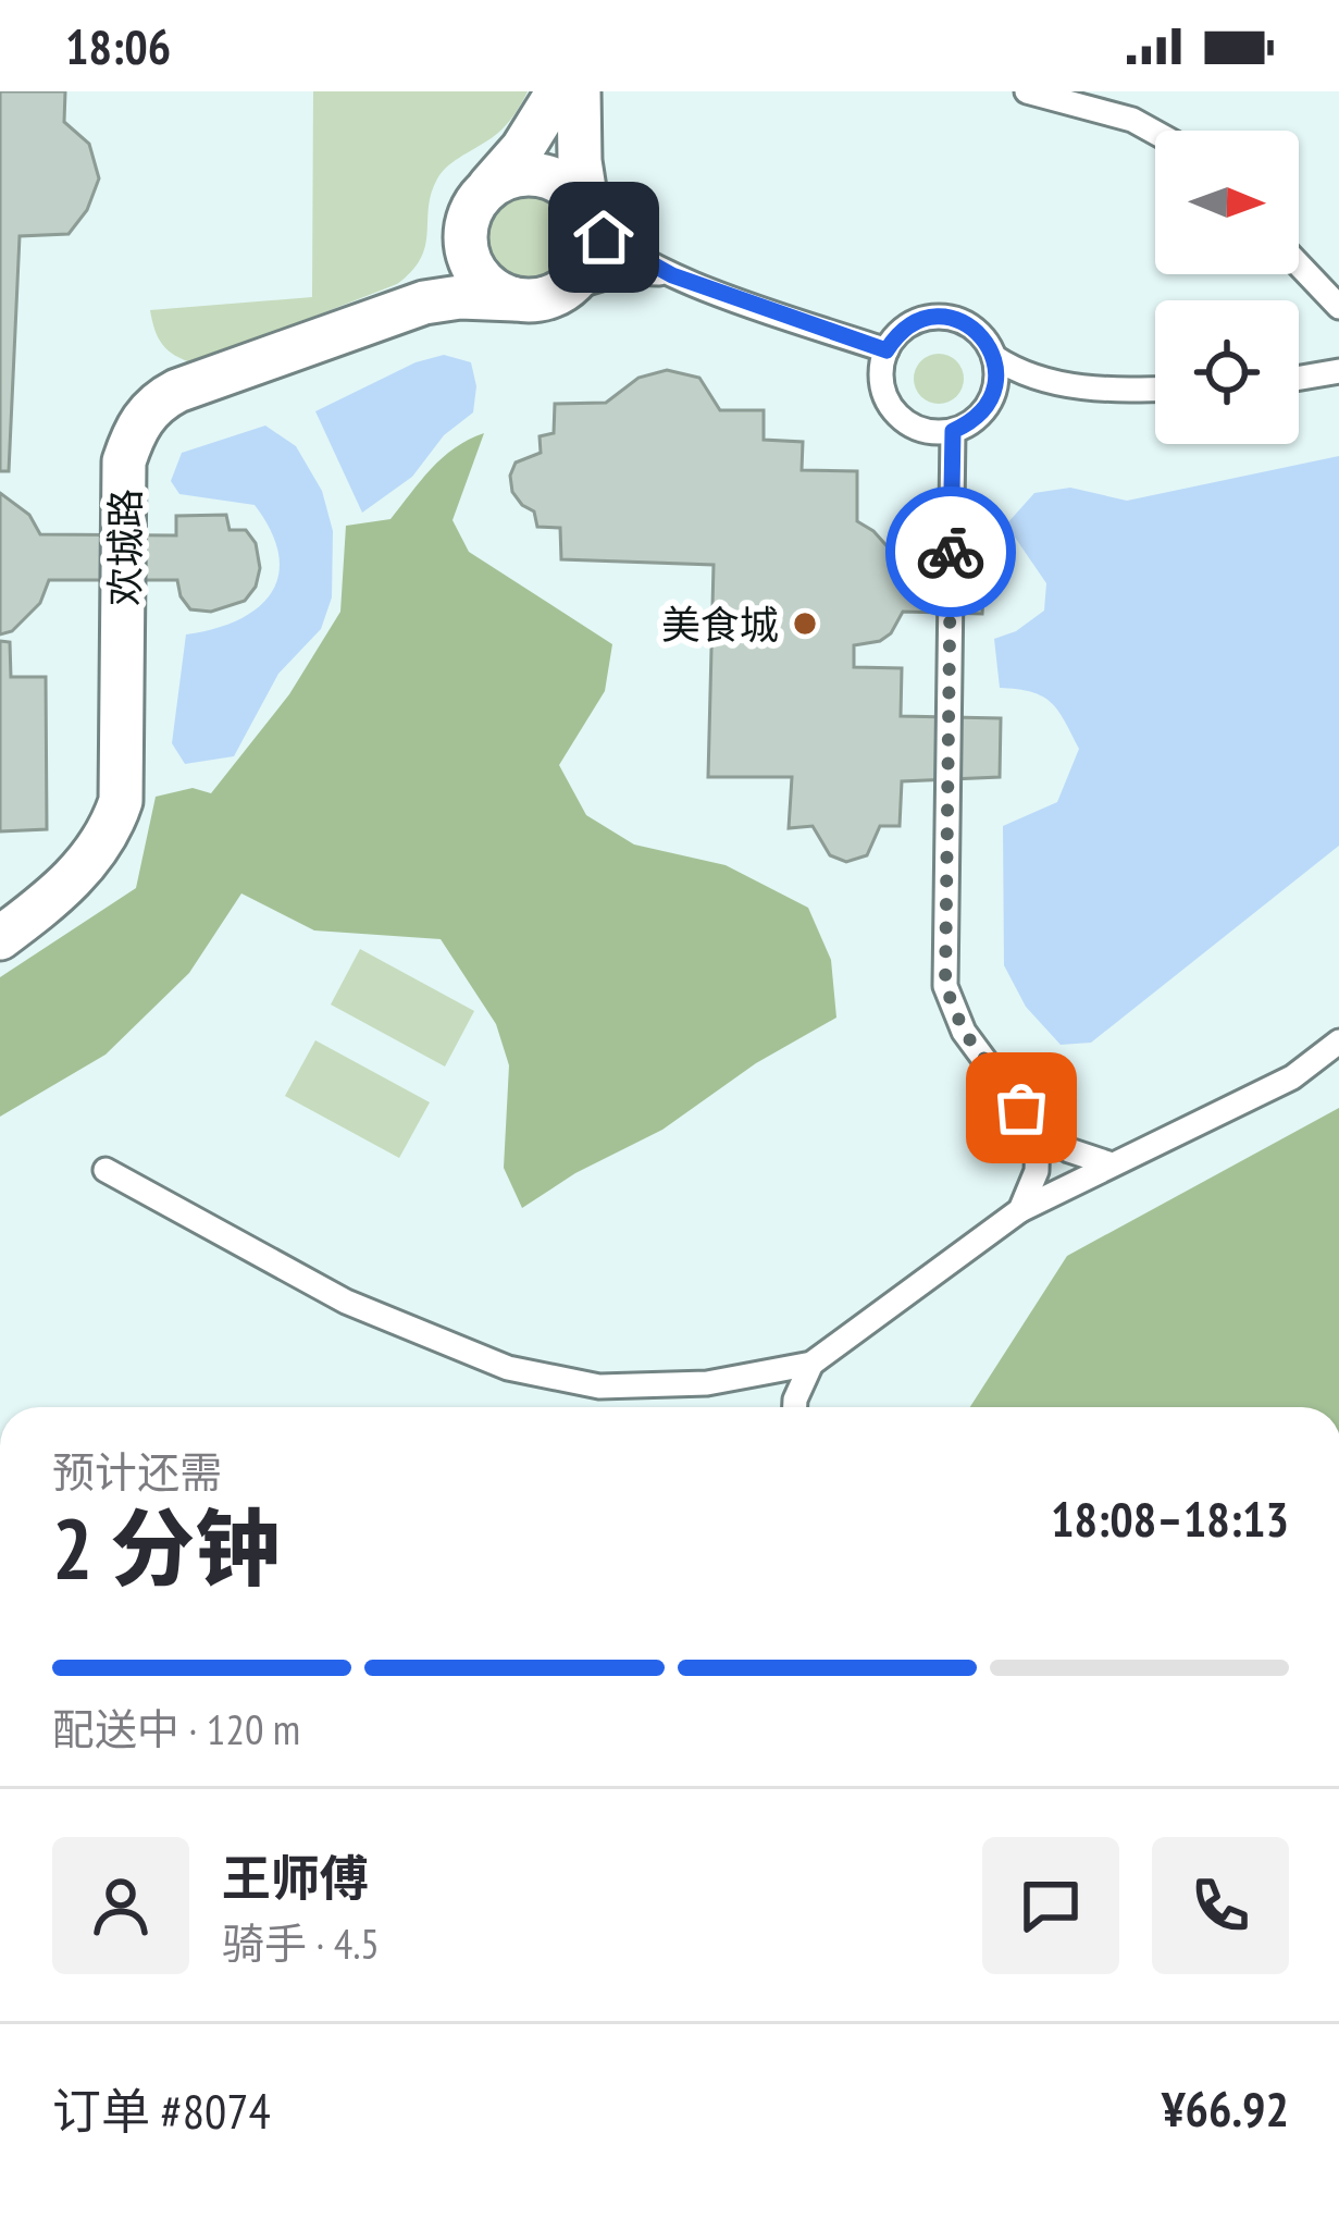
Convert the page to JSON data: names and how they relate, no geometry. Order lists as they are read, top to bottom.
{
  "streets": {
    "street": ["欢城路"]
  },
  "places": ["美食城"],
  "north": "right",
  "page": {
    "status": "18:06",
    "heading": ["2 分钟", "预计还需", "18:08–18:13"],
    "panel": [
      "王师傅",
      "骑手 · 4.5",
      "订单 #8074",
      "¥66.92"
    ],
    "bar": "配送中 · 120 m"
  }
}
